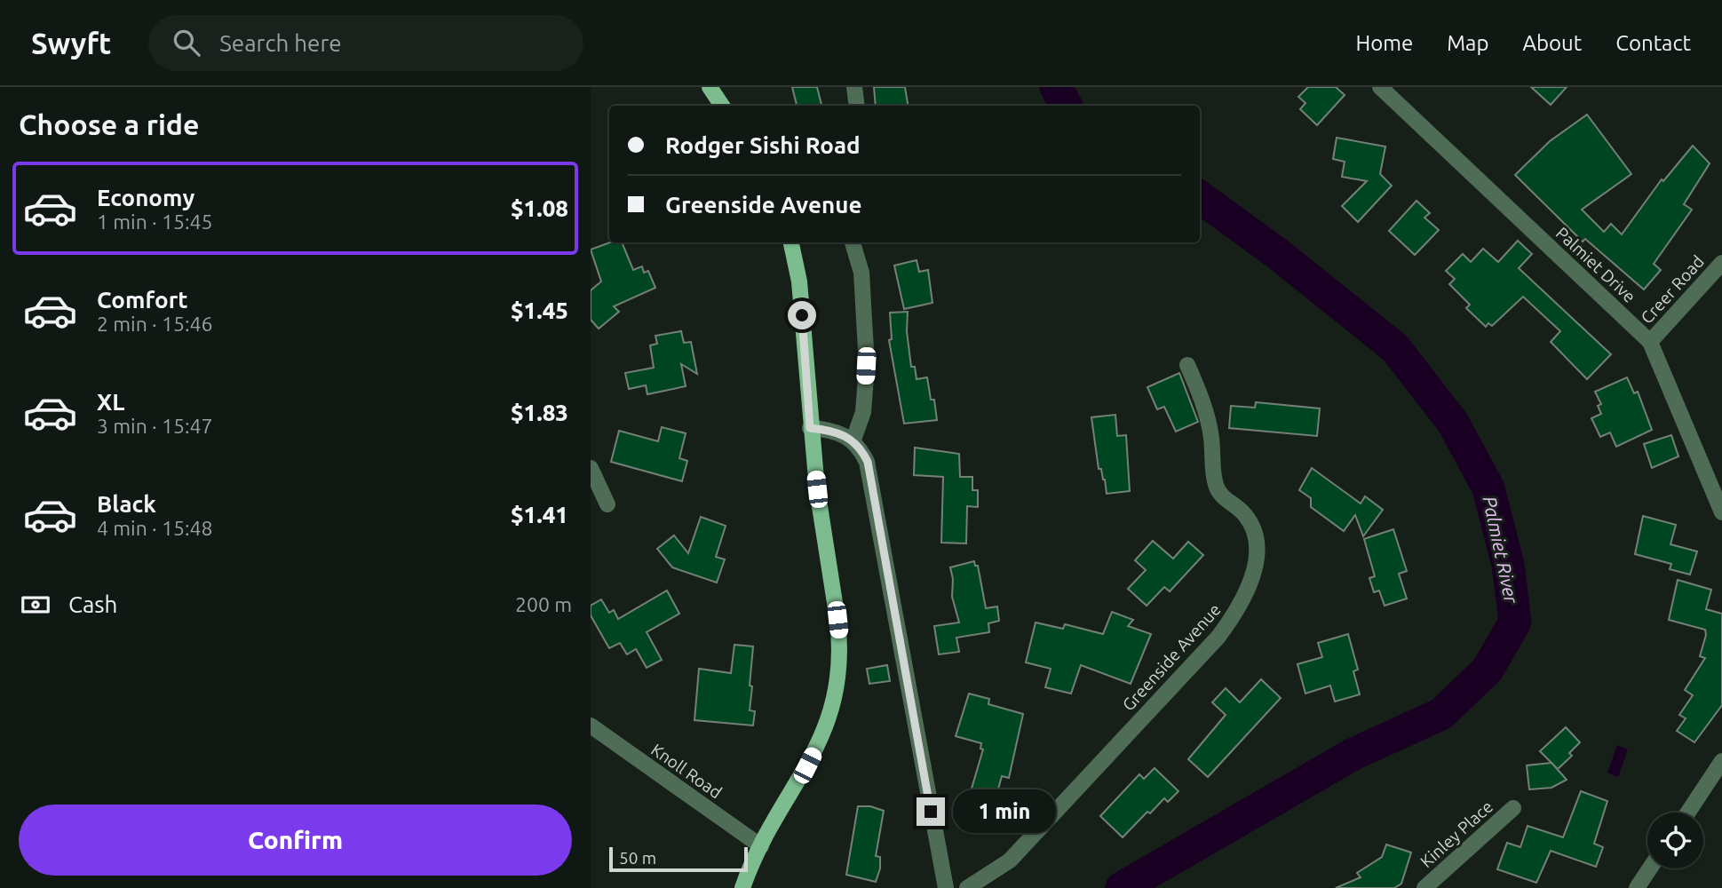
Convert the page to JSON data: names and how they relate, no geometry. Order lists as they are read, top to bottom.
{
  "streets": {
    "street": [
      "Palmiet Drive",
      "Creer Road",
      "Greenside Avenue",
      "Knoll Road",
      "Kinley Place"
    ]
  },
  "crossings": [
    ["Palmiet Drive", "Creer Road"]
  ],
  "water": ["Palmiet River"],
  "scale_bar": "50 m",
  "page": {
    "header": "Swyft",
    "search": "Search here",
    "nav": [
      "Home",
      "Map",
      "About",
      "Contact"
    ],
    "heading": "Choose a ride",
    "banner": ["Rodger Sishi Road", "Greenside Avenue"],
    "list": [
      {
        "name": "Economy",
        "note": "1 min · 15:45",
        "value": "$1.08"
      },
      {
        "name": "Comfort",
        "note": "2 min · 15:46",
        "value": "$1.45"
      },
      {
        "name": "XL",
        "note": "3 min · 15:47",
        "value": "$1.83"
      },
      {
        "name": "Black",
        "note": "4 min · 15:48",
        "value": "$1.41"
      }
    ],
    "pay": ["Cash", "200 m"],
    "bubble": "1 min",
    "buttons": "Confirm",
    "scale": "50 m"
  }
}
